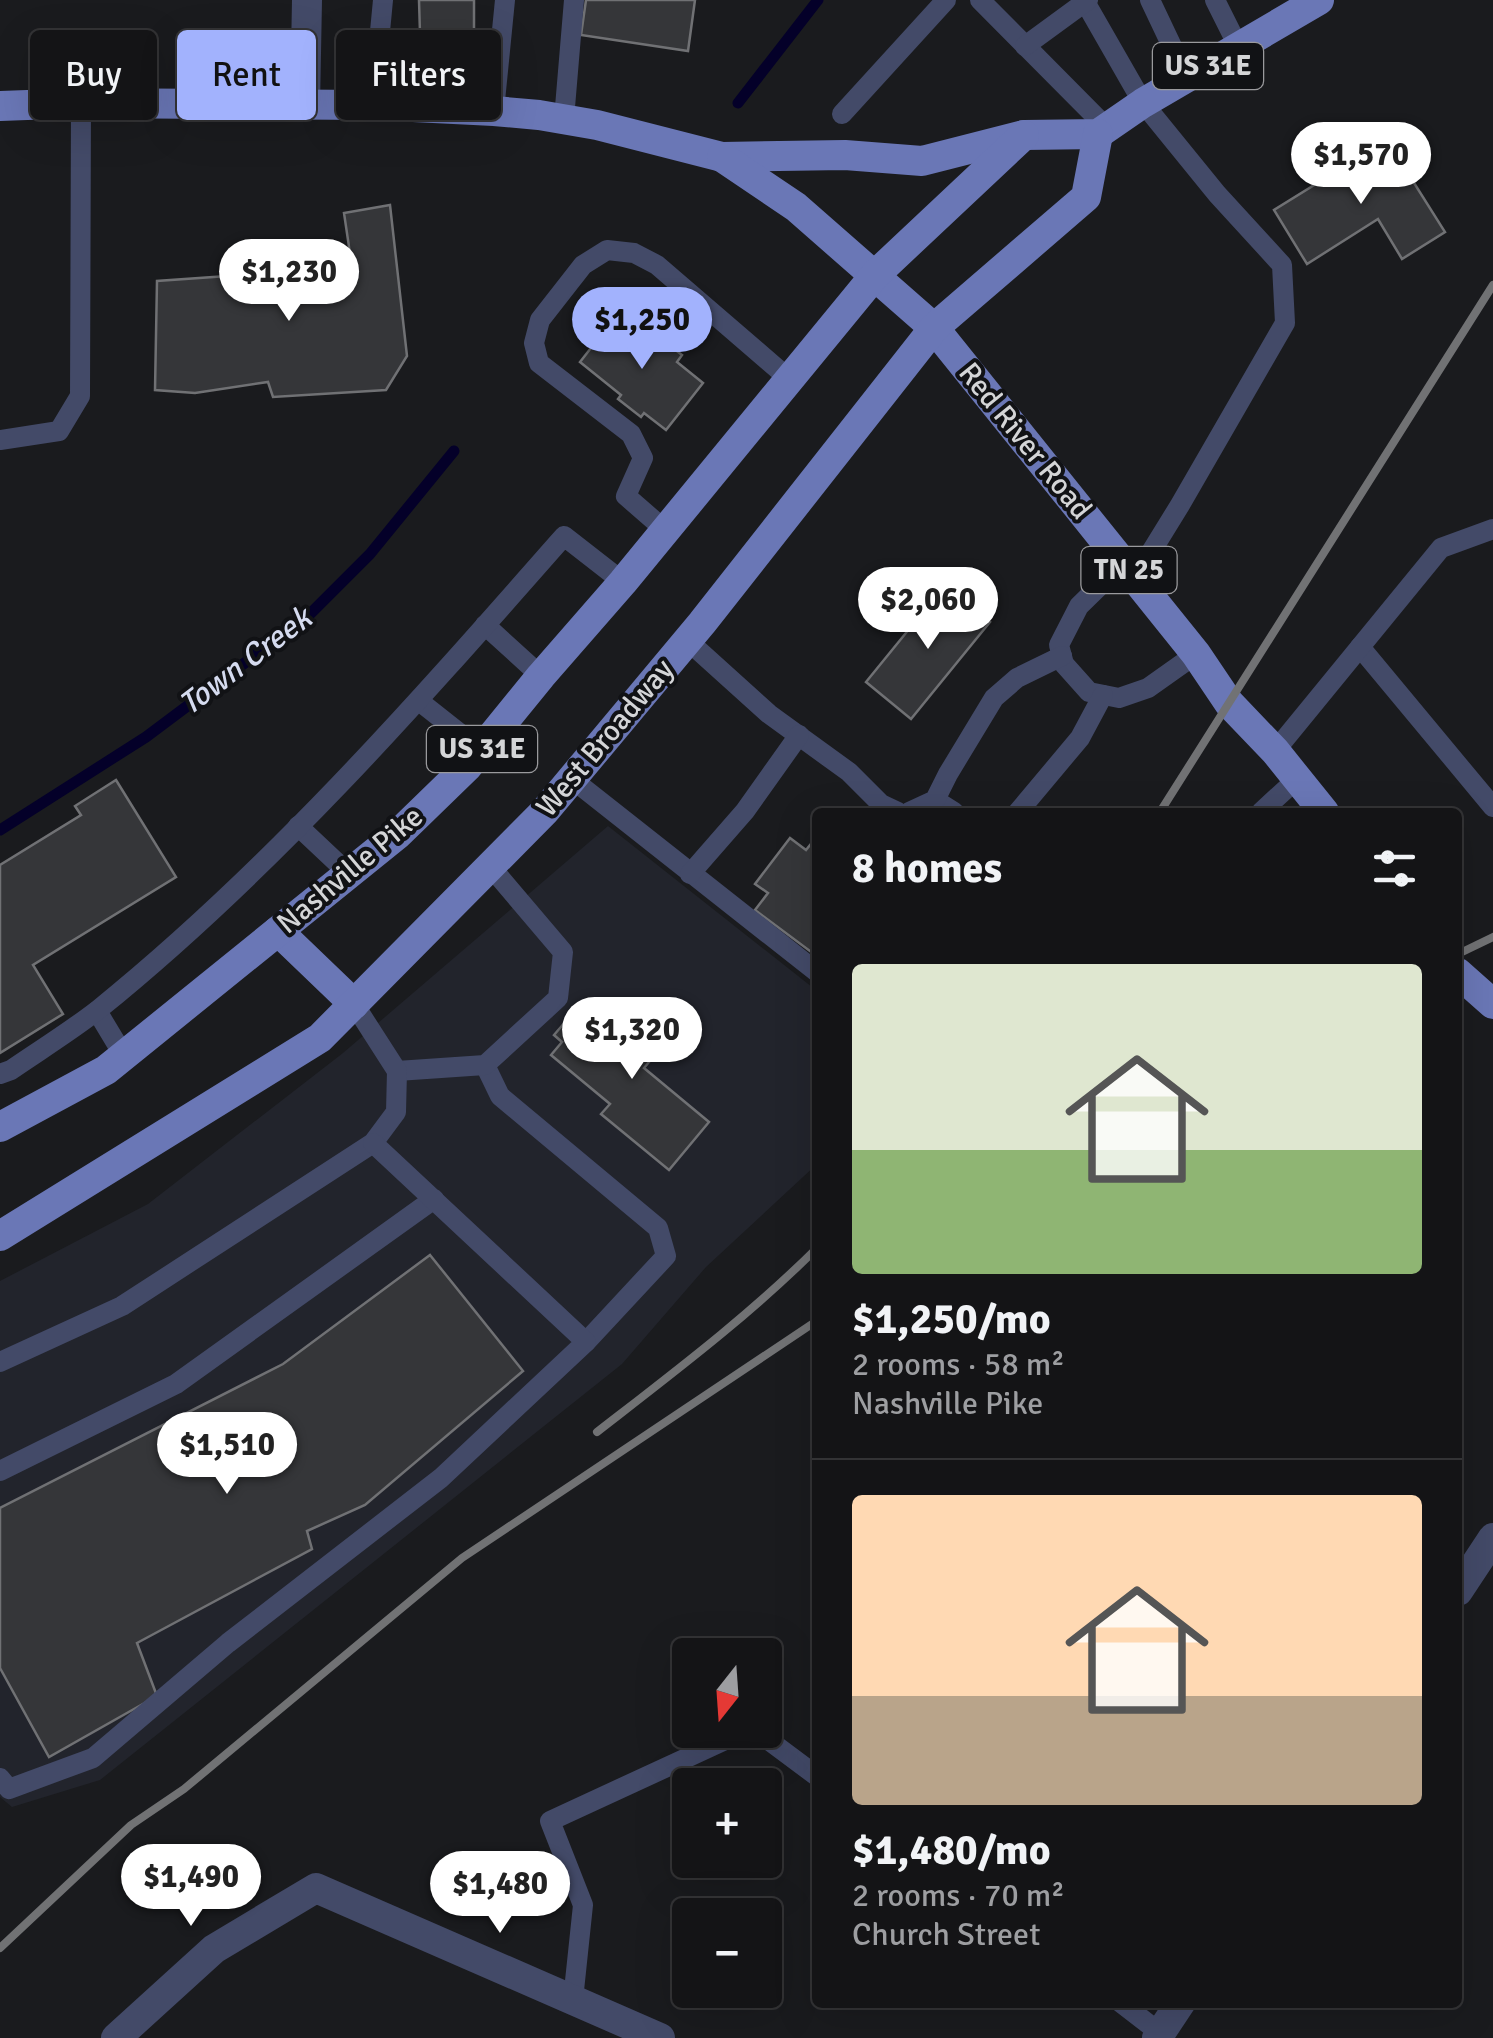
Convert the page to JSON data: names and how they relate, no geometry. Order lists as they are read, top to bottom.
{
  "streets": {
    "main road": [
      "US 31E",
      "Red River Road",
      "TN 25",
      "West Broadway",
      "Nashville Pike"
    ]
  },
  "crossings": [
    ["US 31E", "Red River Road"],
    ["US 31E", "West Broadway"],
    ["US 31E", "Nashville Pike"],
    ["Red River Road", "TN 25"],
    ["Red River Road", "West Broadway"],
    ["Red River Road", "Nashville Pike"]
  ],
  "water": ["Town Creek"],
  "north": "bottom",
  "page": {
    "chip": ["Buy", "Rent", "Filters"],
    "price": [
      "$1,570",
      "$1,230",
      "$1,250",
      "$2,060",
      "$1,320",
      "$1,510",
      "$1,490",
      "$1,480"
    ],
    "heading": "8 homes",
    "list": [
      {
        "name": "$1,250/mo",
        "note": "2 rooms · 58 m² · Nashville Pike"
      },
      {
        "name": "$1,480/mo",
        "note": "2 rooms · 70 m² · Church Street"
      }
    ],
    "map_buttons": ["+", "−"]
  }
}
